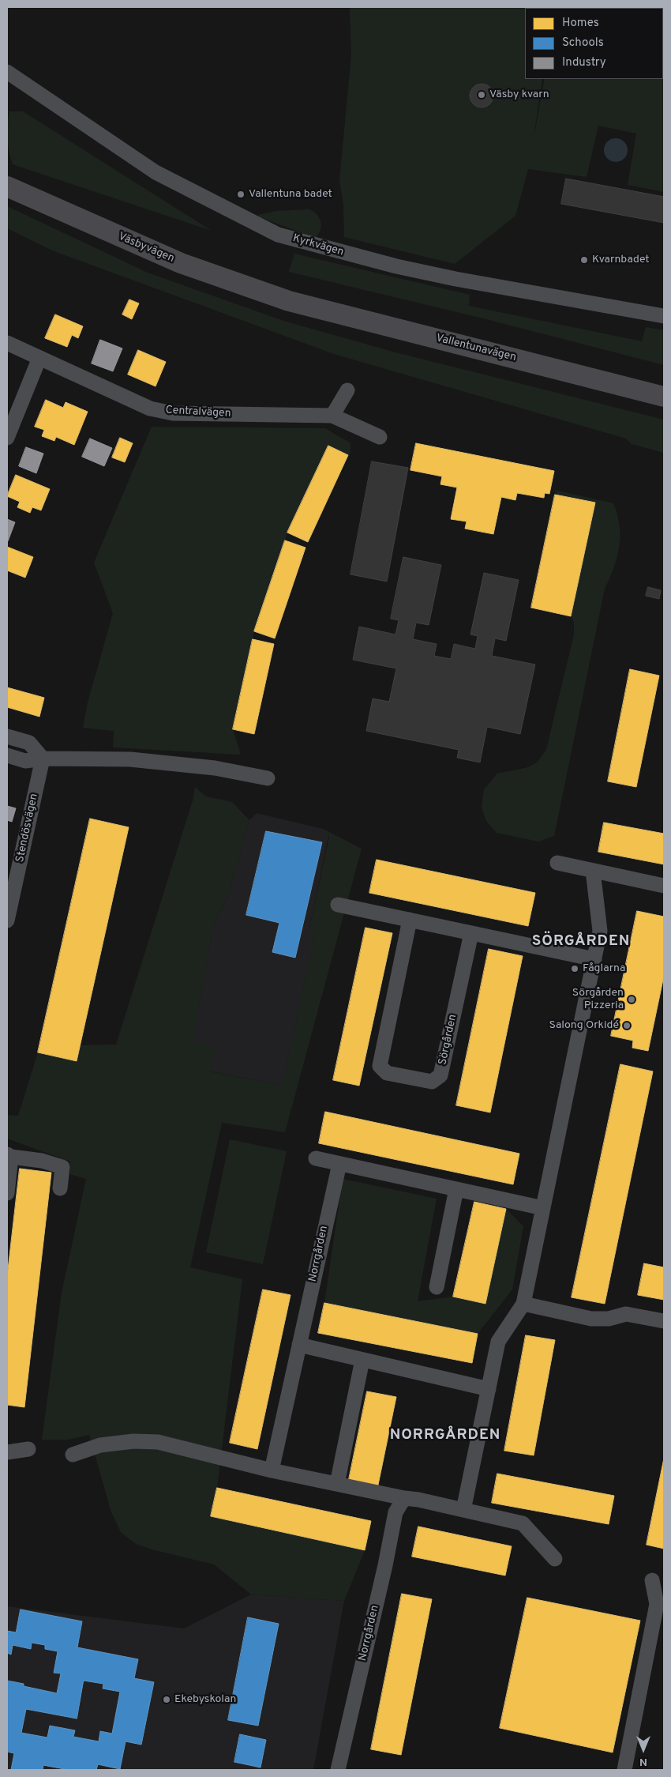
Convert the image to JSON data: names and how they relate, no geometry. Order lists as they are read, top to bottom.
{
  "streets": {
    "main road": ["Väsbyvägen", "Vallentunavägen"],
    "street": [
      "Kyrkvägen",
      "Centralvägen",
      "Stendösvägen",
      "Sörgården",
      "Norrgården"
    ]
  },
  "crossings": [
    ["Väsbyvägen", "Vallentunavägen"]
  ],
  "districts": ["SÖRGÅRDEN", "NORRGÅRDEN"],
  "places": [
    "Väsby kvarn",
    "Vallentuna badet",
    "Kvarnbadet",
    "Fåglarna",
    "Sörgården Pizzeria",
    "Salong Orkidé",
    "Ekebyskolan"
  ],
  "legend": ["Homes", "Schools", "Industry"],
  "north": "bottom"
}
